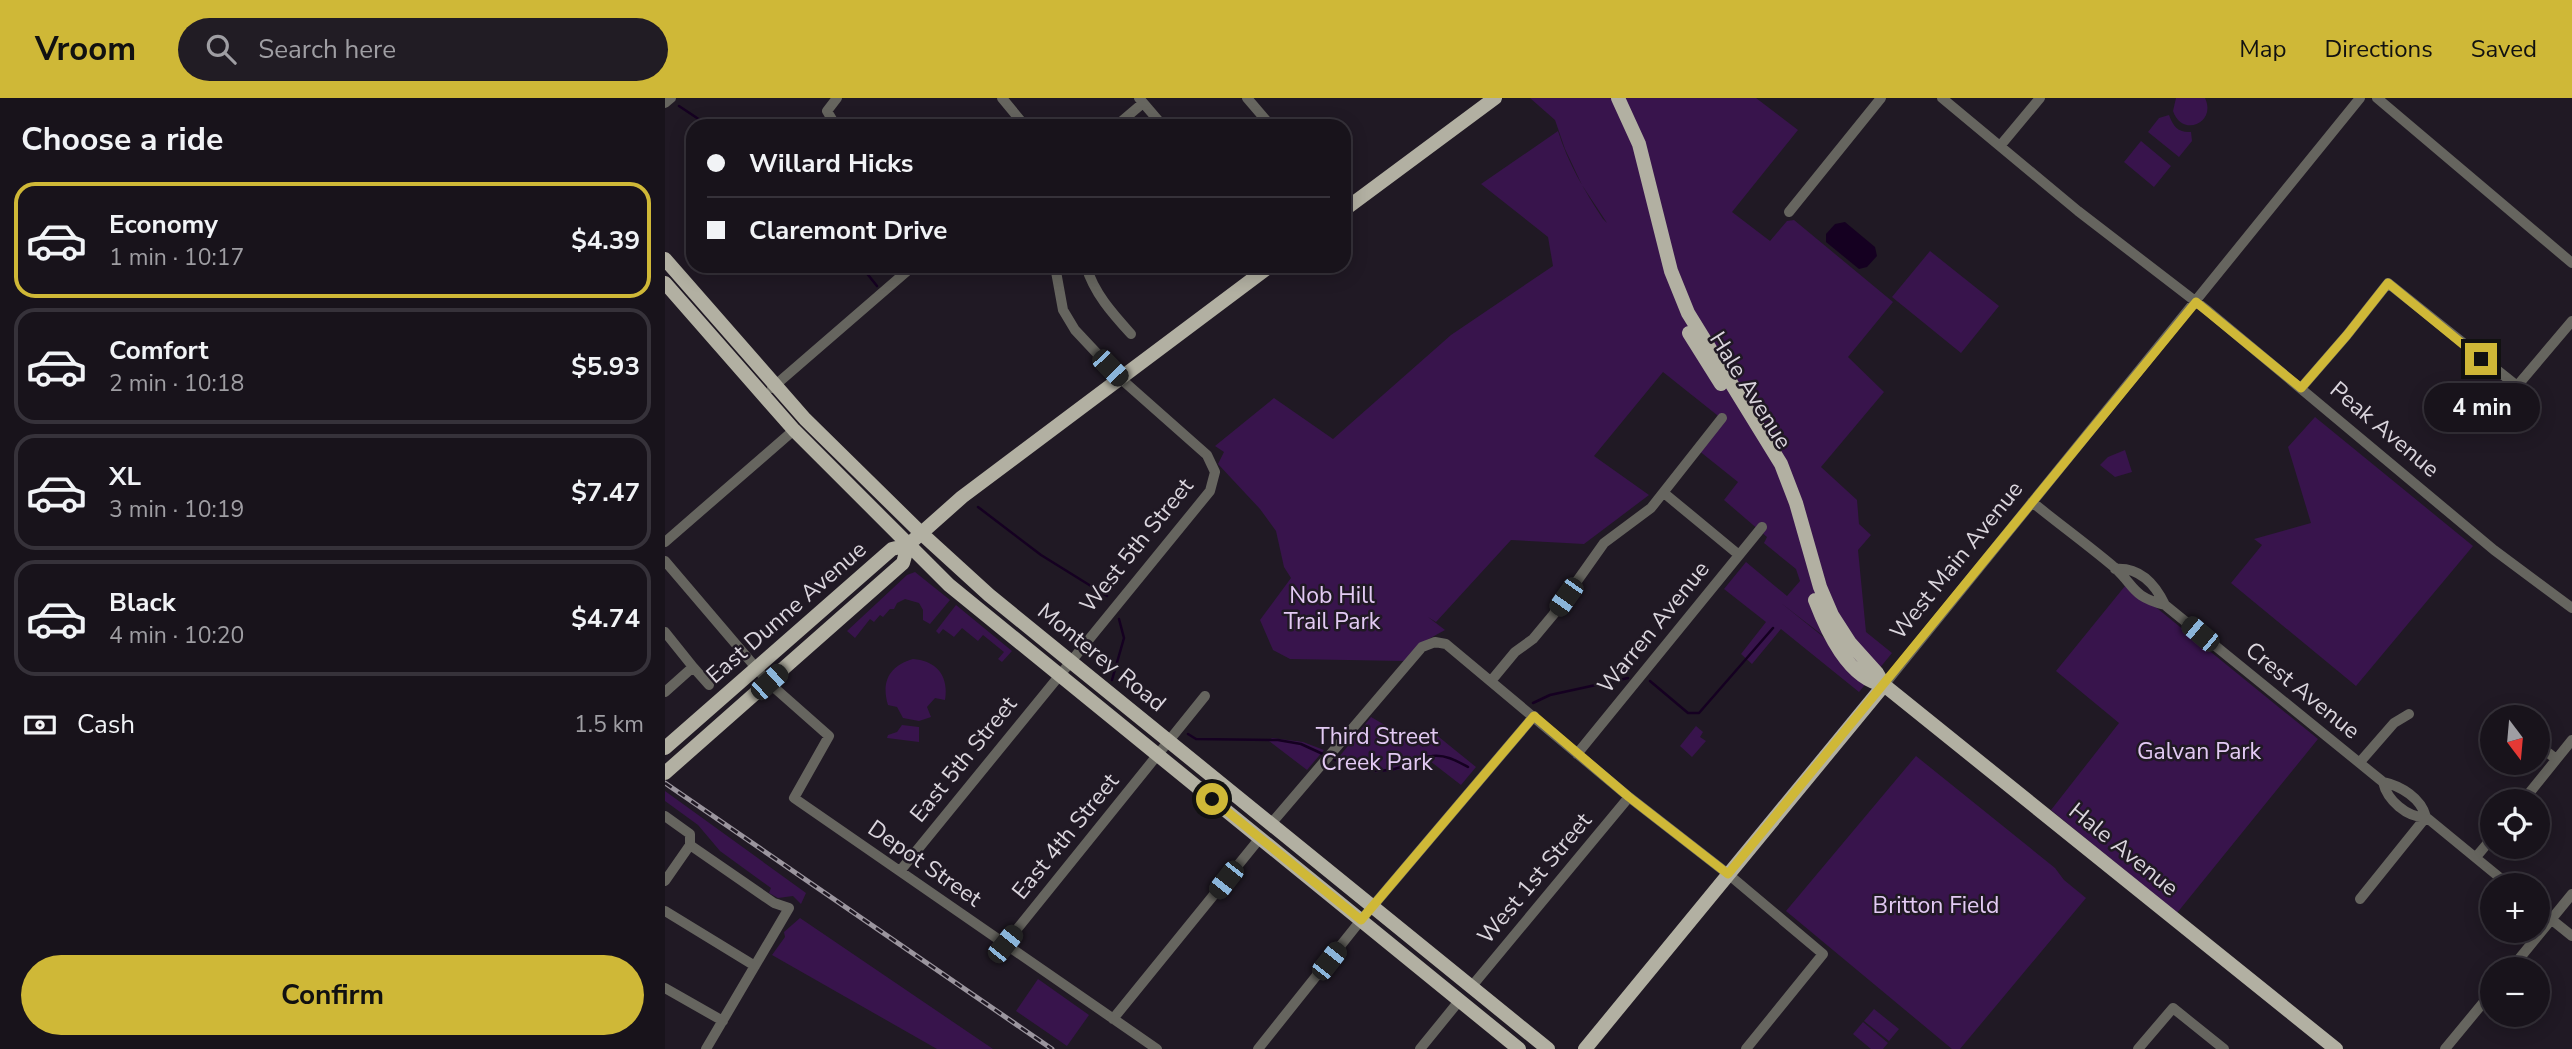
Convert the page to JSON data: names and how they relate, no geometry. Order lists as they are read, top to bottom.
{
  "streets": {
    "main road": [
      "Hale Avenue",
      "West Main Avenue",
      "East Dunne Avenue",
      "Monterey Road"
    ],
    "street": [
      "Peak Avenue",
      "West 5th Street",
      "Warren Avenue",
      "Crest Avenue",
      "East 5th Street",
      "East 4th Street",
      "Depot Street",
      "West 1st Street"
    ]
  },
  "crossings": [
    ["Hale Avenue", "West Main Avenue"],
    ["Peak Avenue", "West Main Avenue"],
    ["West 5th Street", "Monterey Road"],
    ["West 5th Street", "East 5th Street"],
    ["West Main Avenue", "Crest Avenue"],
    ["East Dunne Avenue", "Monterey Road"],
    ["East Dunne Avenue", "Depot Street"],
    ["Monterey Road", "East 5th Street"],
    ["Monterey Road", "East 4th Street"],
    ["Monterey Road", "West 1st Street"],
    ["East 5th Street", "Depot Street"],
    ["East 4th Street", "Depot Street"]
  ],
  "parks": [
    "Nob Hill Trail Park",
    "Third Street Creek Park",
    "Galvan Park",
    "Britton Field"
  ],
  "north": "bottom",
  "page": {
    "header": "Vroom",
    "search": "Search here",
    "nav": ["Map", "Directions", "Saved"],
    "heading": "Choose a ride",
    "banner": ["Willard Hicks", "Claremont Drive"],
    "list": [
      {
        "name": "Economy",
        "note": "1 min · 10:17",
        "value": "$4.39"
      },
      {
        "name": "Comfort",
        "note": "2 min · 10:18",
        "value": "$5.93"
      },
      {
        "name": "XL",
        "note": "3 min · 10:19",
        "value": "$7.47"
      },
      {
        "name": "Black",
        "note": "4 min · 10:20",
        "value": "$4.74"
      }
    ],
    "bubble": "4 min",
    "pay": ["Cash", "1.5 km"],
    "map_buttons": ["+", "−"],
    "buttons": "Confirm"
  }
}
